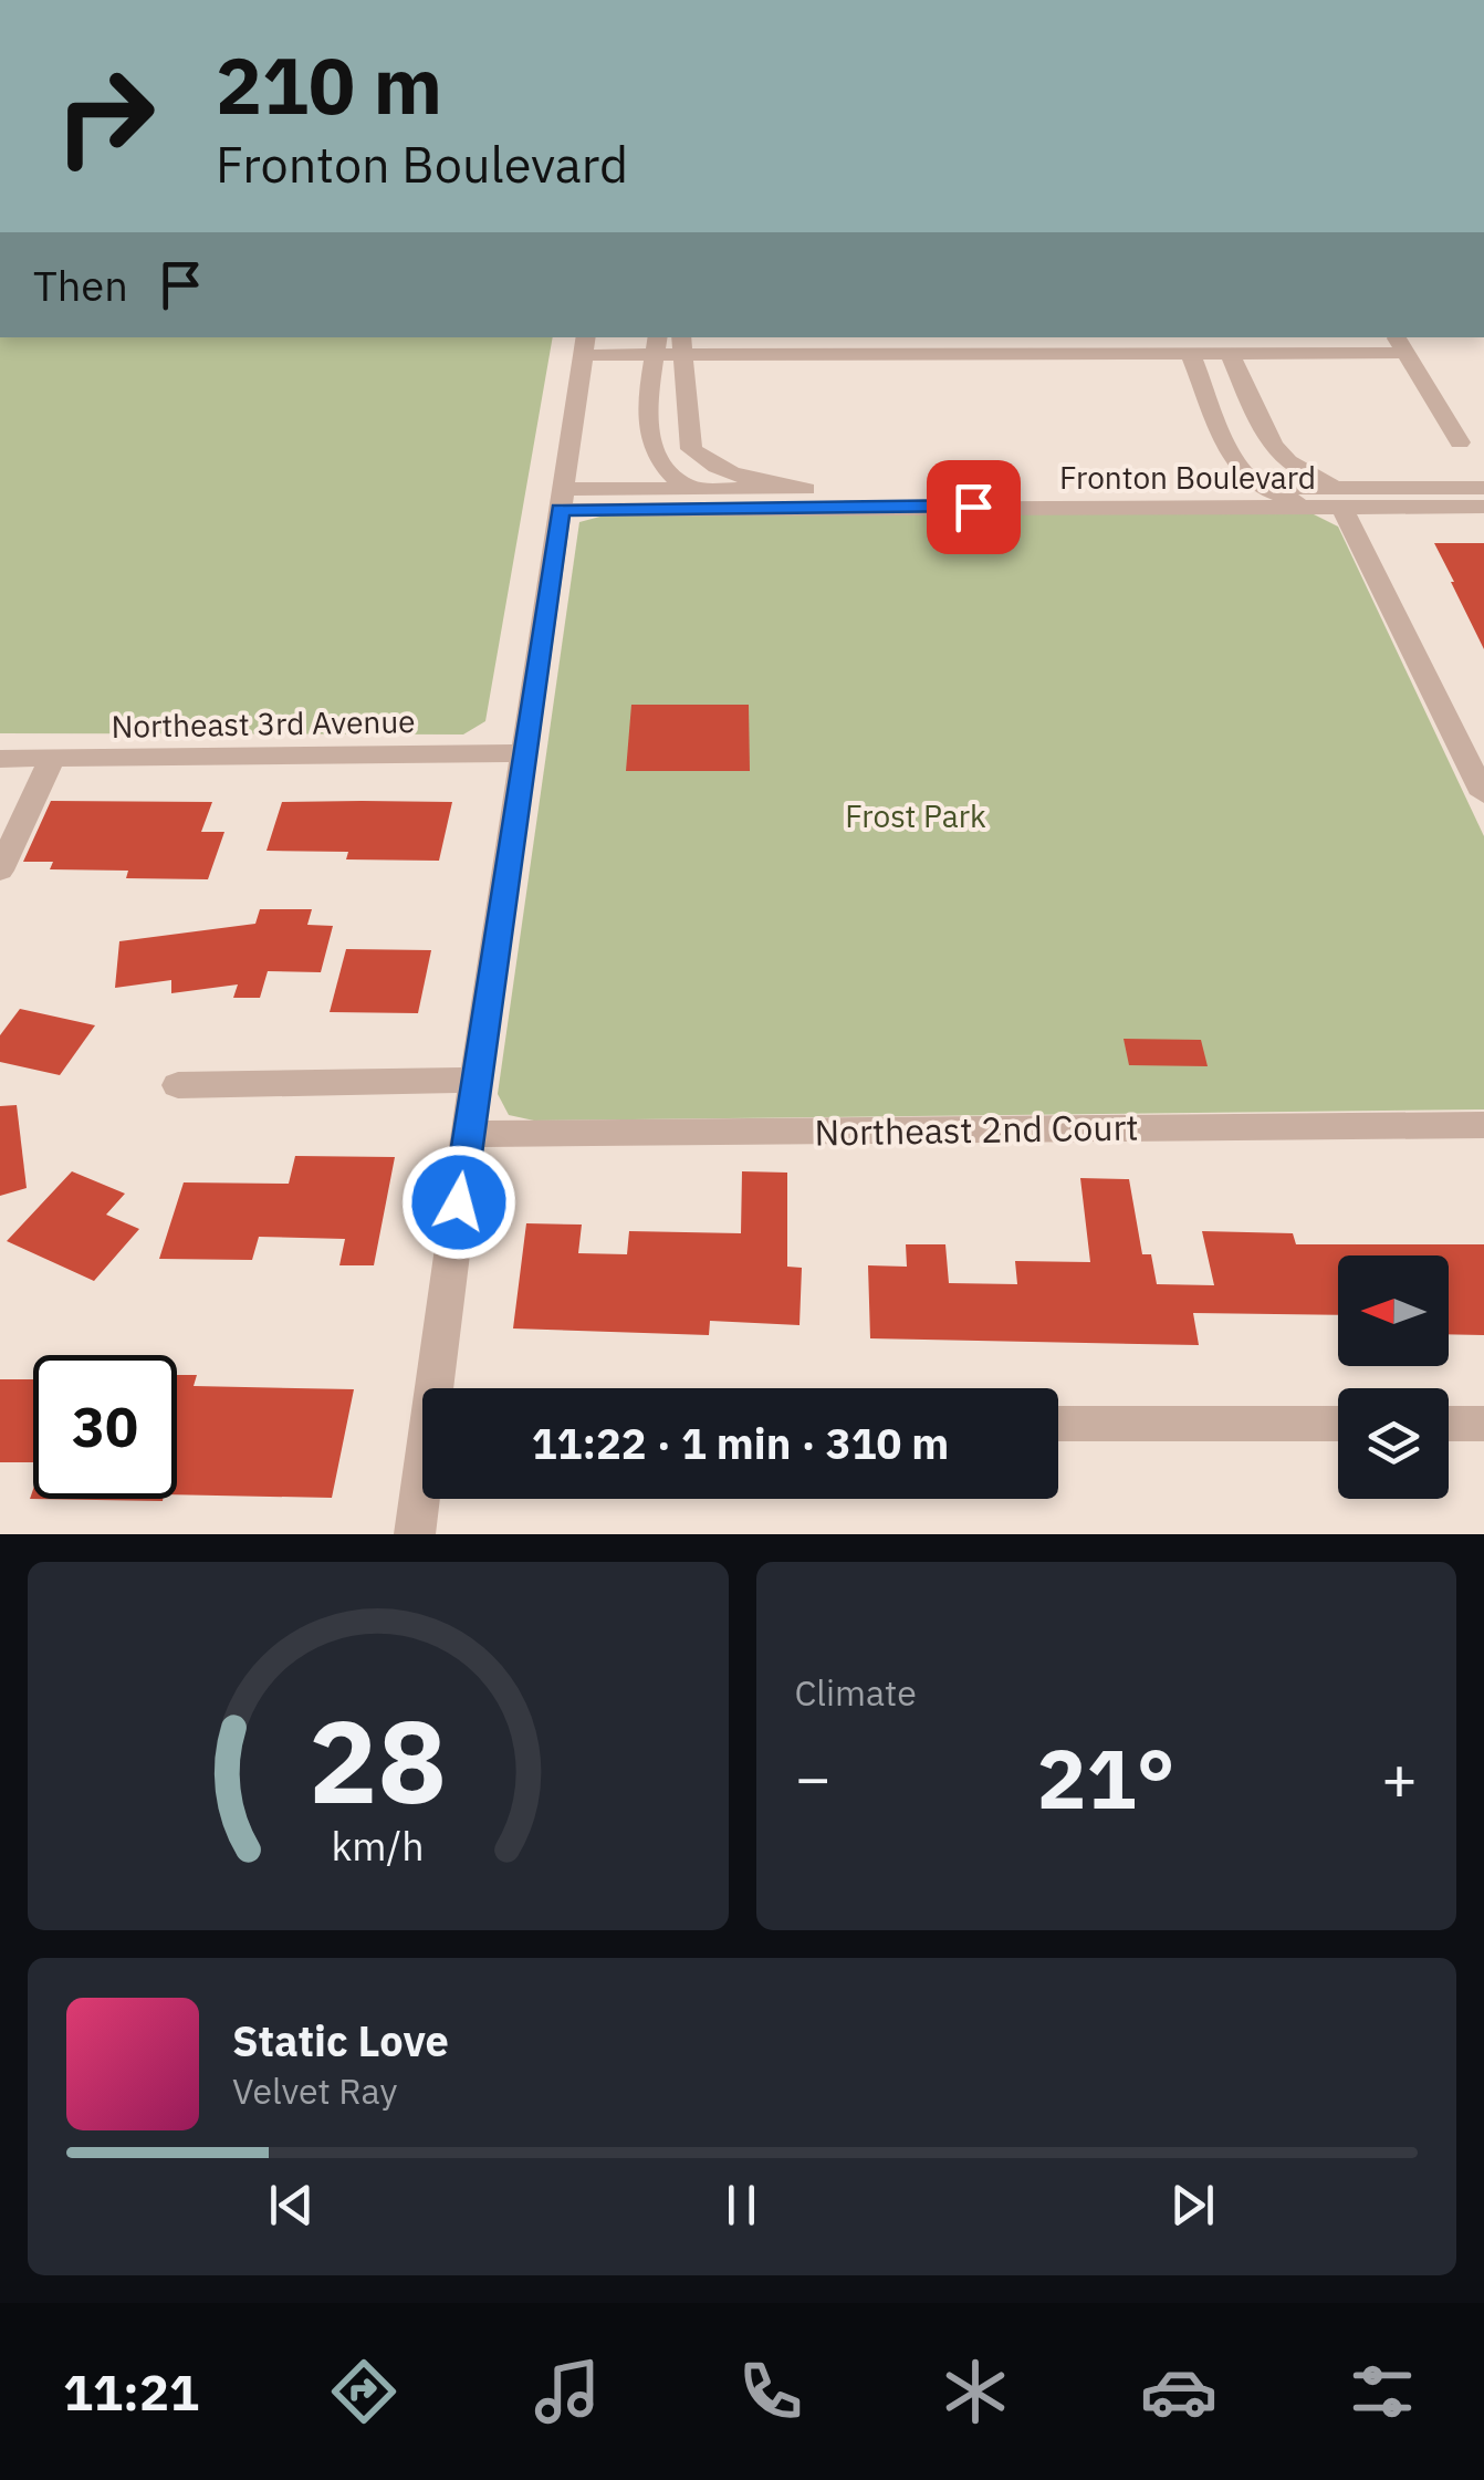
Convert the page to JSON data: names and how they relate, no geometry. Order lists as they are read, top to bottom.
{
  "streets": {
    "street": ["Fronton Boulevard", "Northeast 3rd Avenue", "Northeast 2nd Court"]
  },
  "parks": ["Frost Park"],
  "north": "left",
  "page": {
    "turn": ["210 m", "Fronton Boulevard"],
    "then": "Then",
    "limit": "30",
    "trip": "11:22 · 1 min · 310 m",
    "tile": "Climate",
    "heat": ["−", "21°", "+"],
    "song": ["Static Love", "Velvet Ray"],
    "tabs": "11:21",
    "gauge": ["28", "km/h"]
  }
}
